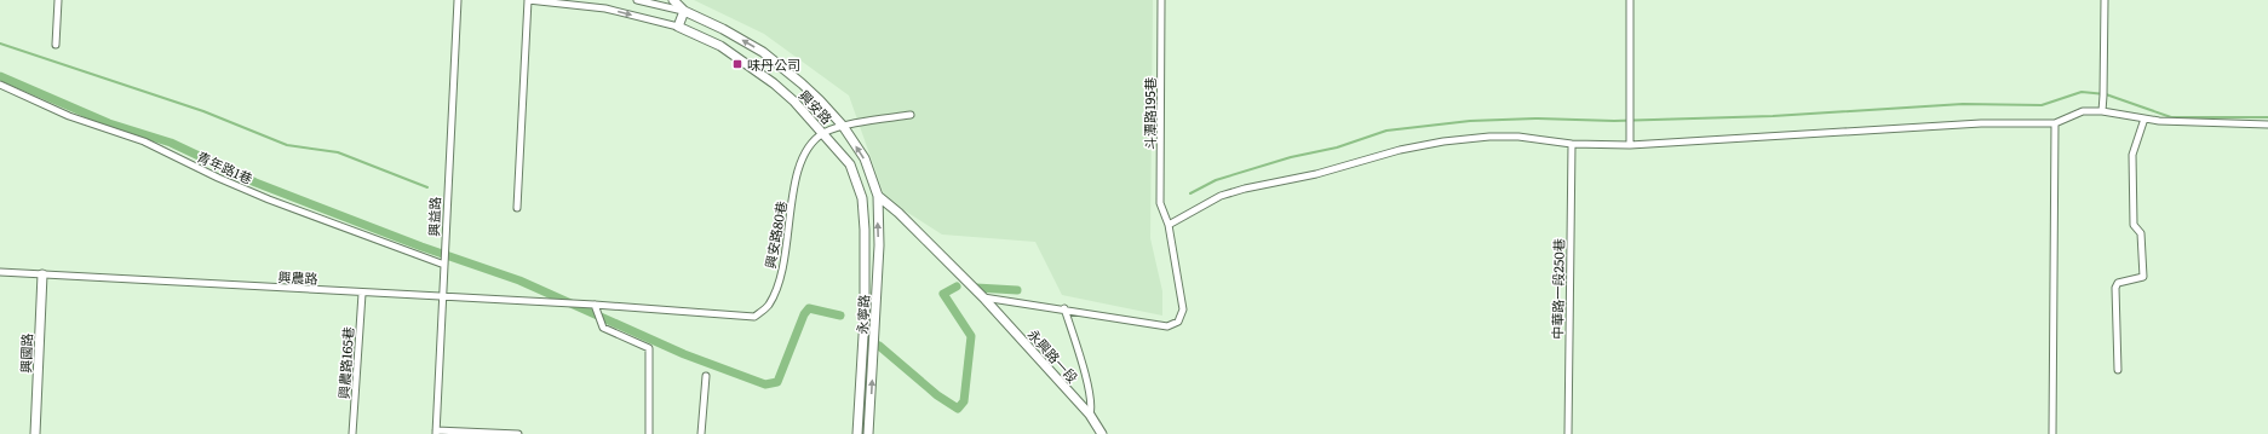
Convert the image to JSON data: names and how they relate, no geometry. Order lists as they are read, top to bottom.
{
  "streets": {
    "street": [
      "興安路",
      "斗潭路195巷",
      "青年路1巷",
      "興益路",
      "興安路80巷",
      "興農路",
      "中華路一段250巷",
      "永寧路",
      "興國路",
      "永興路一段",
      "興農路165巷"
    ]
  },
  "crossings": [
    ["興安路", "興安路80巷"],
    ["興安路", "永寧路"],
    ["斗潭路195巷", "永興路一段"],
    ["青年路1巷", "興益路"],
    ["興益路", "興農路"],
    ["興安路80巷", "興農路"],
    ["興農路", "興國路"],
    ["興農路", "興農路165巷"]
  ],
  "places": {
    "transit": ["味丹公司"]
  }
}
